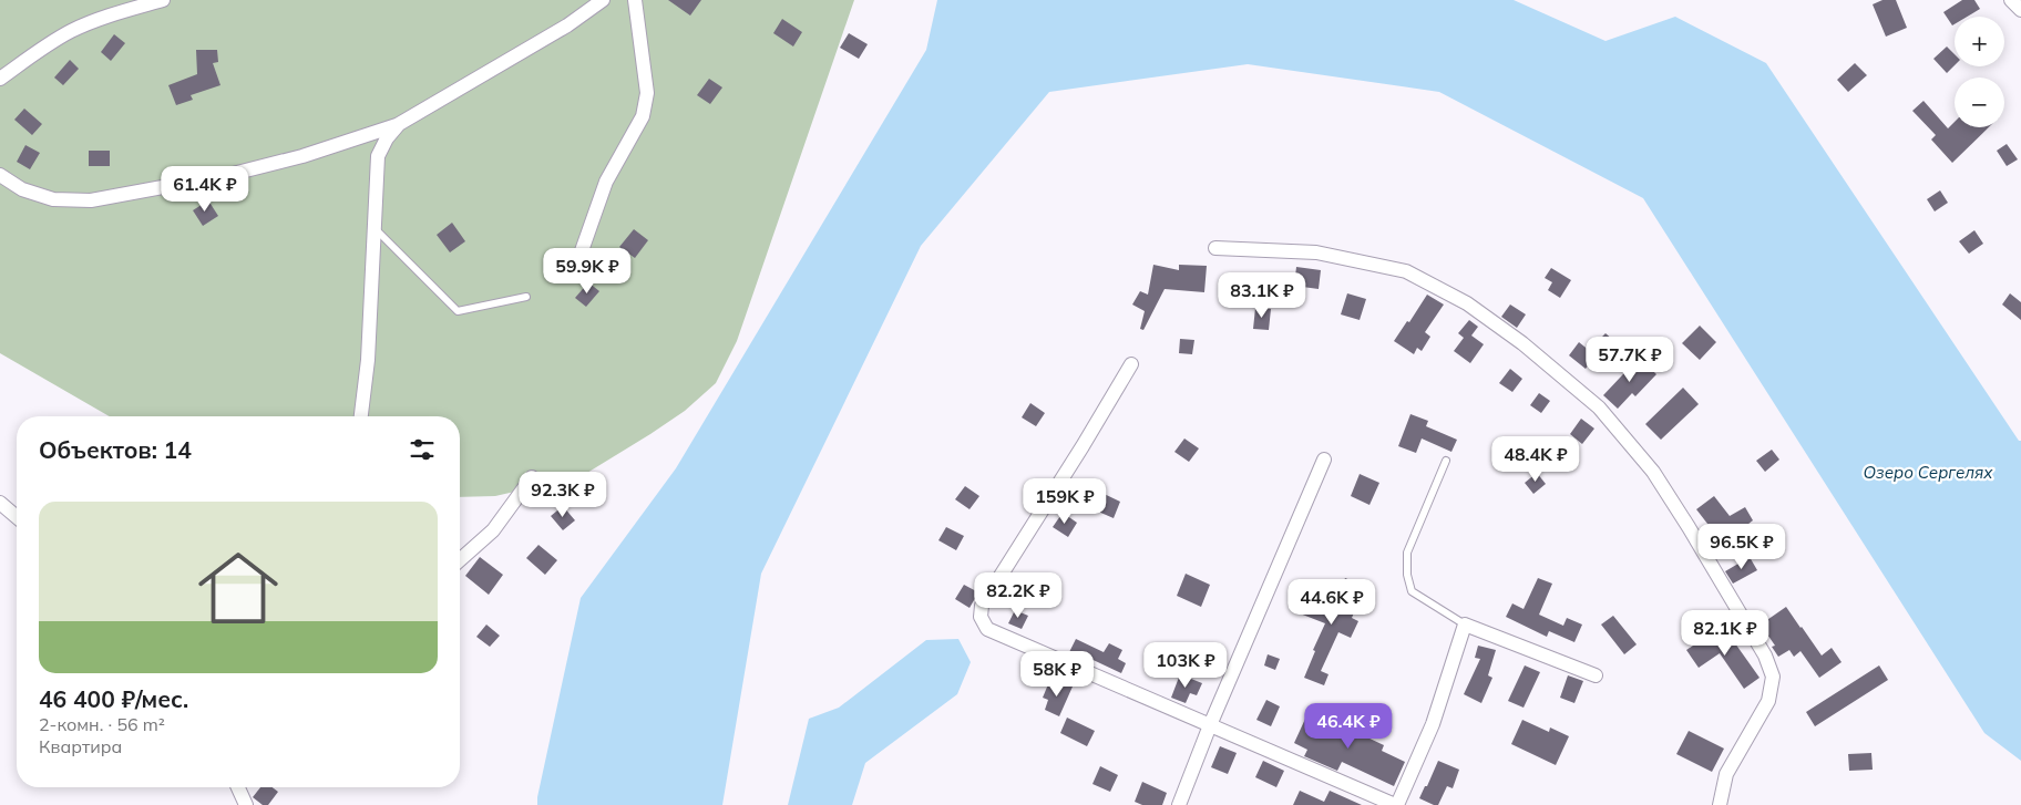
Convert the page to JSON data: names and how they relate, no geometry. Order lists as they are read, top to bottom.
{
  "water": ["Озеро Сергелях"],
  "page": {
    "map_buttons": ["+", "−"],
    "price": [
      "61.4K ₽",
      "59.9K ₽",
      "83.1K ₽",
      "57.7K ₽",
      "48.4K ₽",
      "92.3K ₽",
      "159K ₽",
      "96.5K ₽",
      "82.2K ₽",
      "44.6K ₽",
      "82.1K ₽",
      "103K ₽",
      "58K ₽",
      "46.4K ₽"
    ],
    "heading": "Объектов: 14",
    "list": [
      {
        "name": "46 400 ₽/мес.",
        "note": "2-комн. · 56 m² · Квартира"
      }
    ]
  }
}
